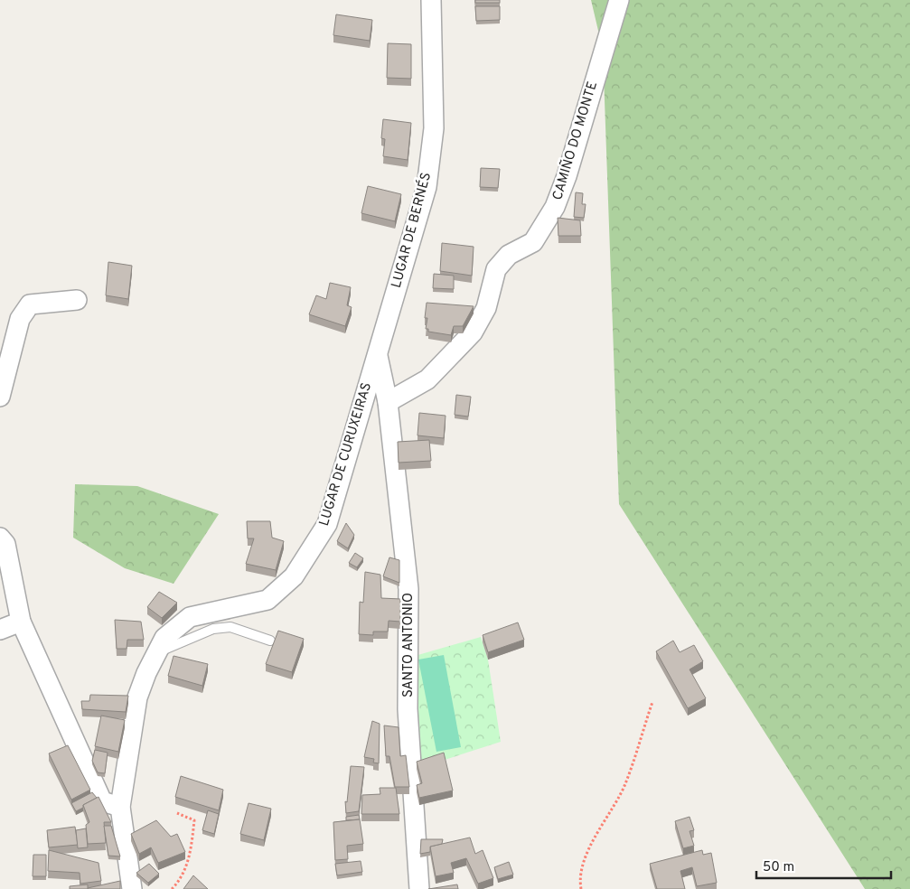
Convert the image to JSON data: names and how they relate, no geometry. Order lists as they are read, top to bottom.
{
  "streets": {
    "street": [
      "CAMIÑO DO MONTE",
      "LUGAR DE BERNÉS",
      "LUGAR DE CURUXEIRAS",
      "SANTO ANTONIO"
    ]
  },
  "crossings": [
    ["CAMIÑO DO MONTE", "LUGAR DE BERNÉS"],
    ["CAMIÑO DO MONTE", "SANTO ANTONIO"],
    ["LUGAR DE BERNÉS", "LUGAR DE CURUXEIRAS"],
    ["LUGAR DE BERNÉS", "SANTO ANTONIO"]
  ],
  "scale_bar": "50 m"
}
